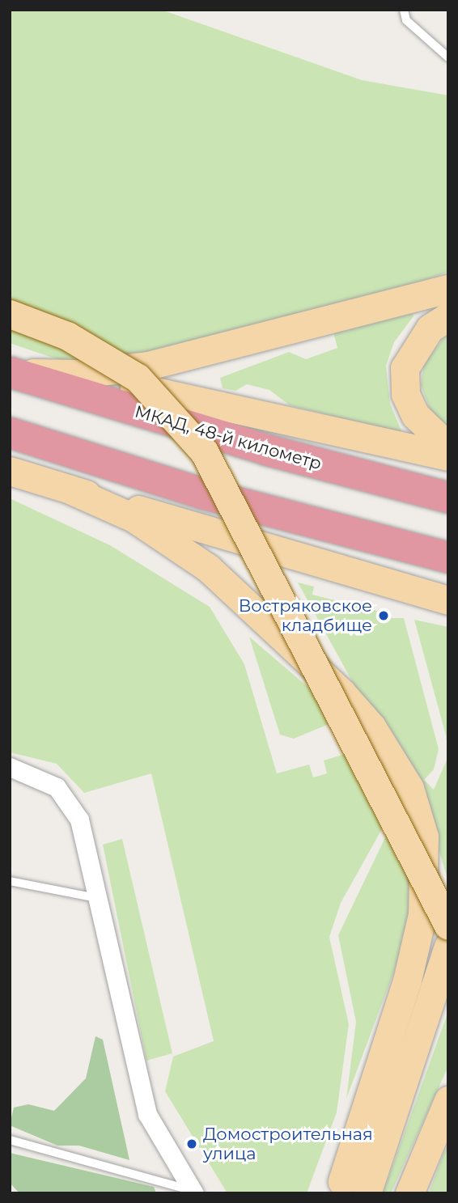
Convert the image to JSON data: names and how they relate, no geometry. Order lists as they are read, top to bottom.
{
  "streets": {
    "highway": ["МКАД, 48-й километр"]
  },
  "places": ["Востряковское кладбище", "Домостроительная улица"]
}
